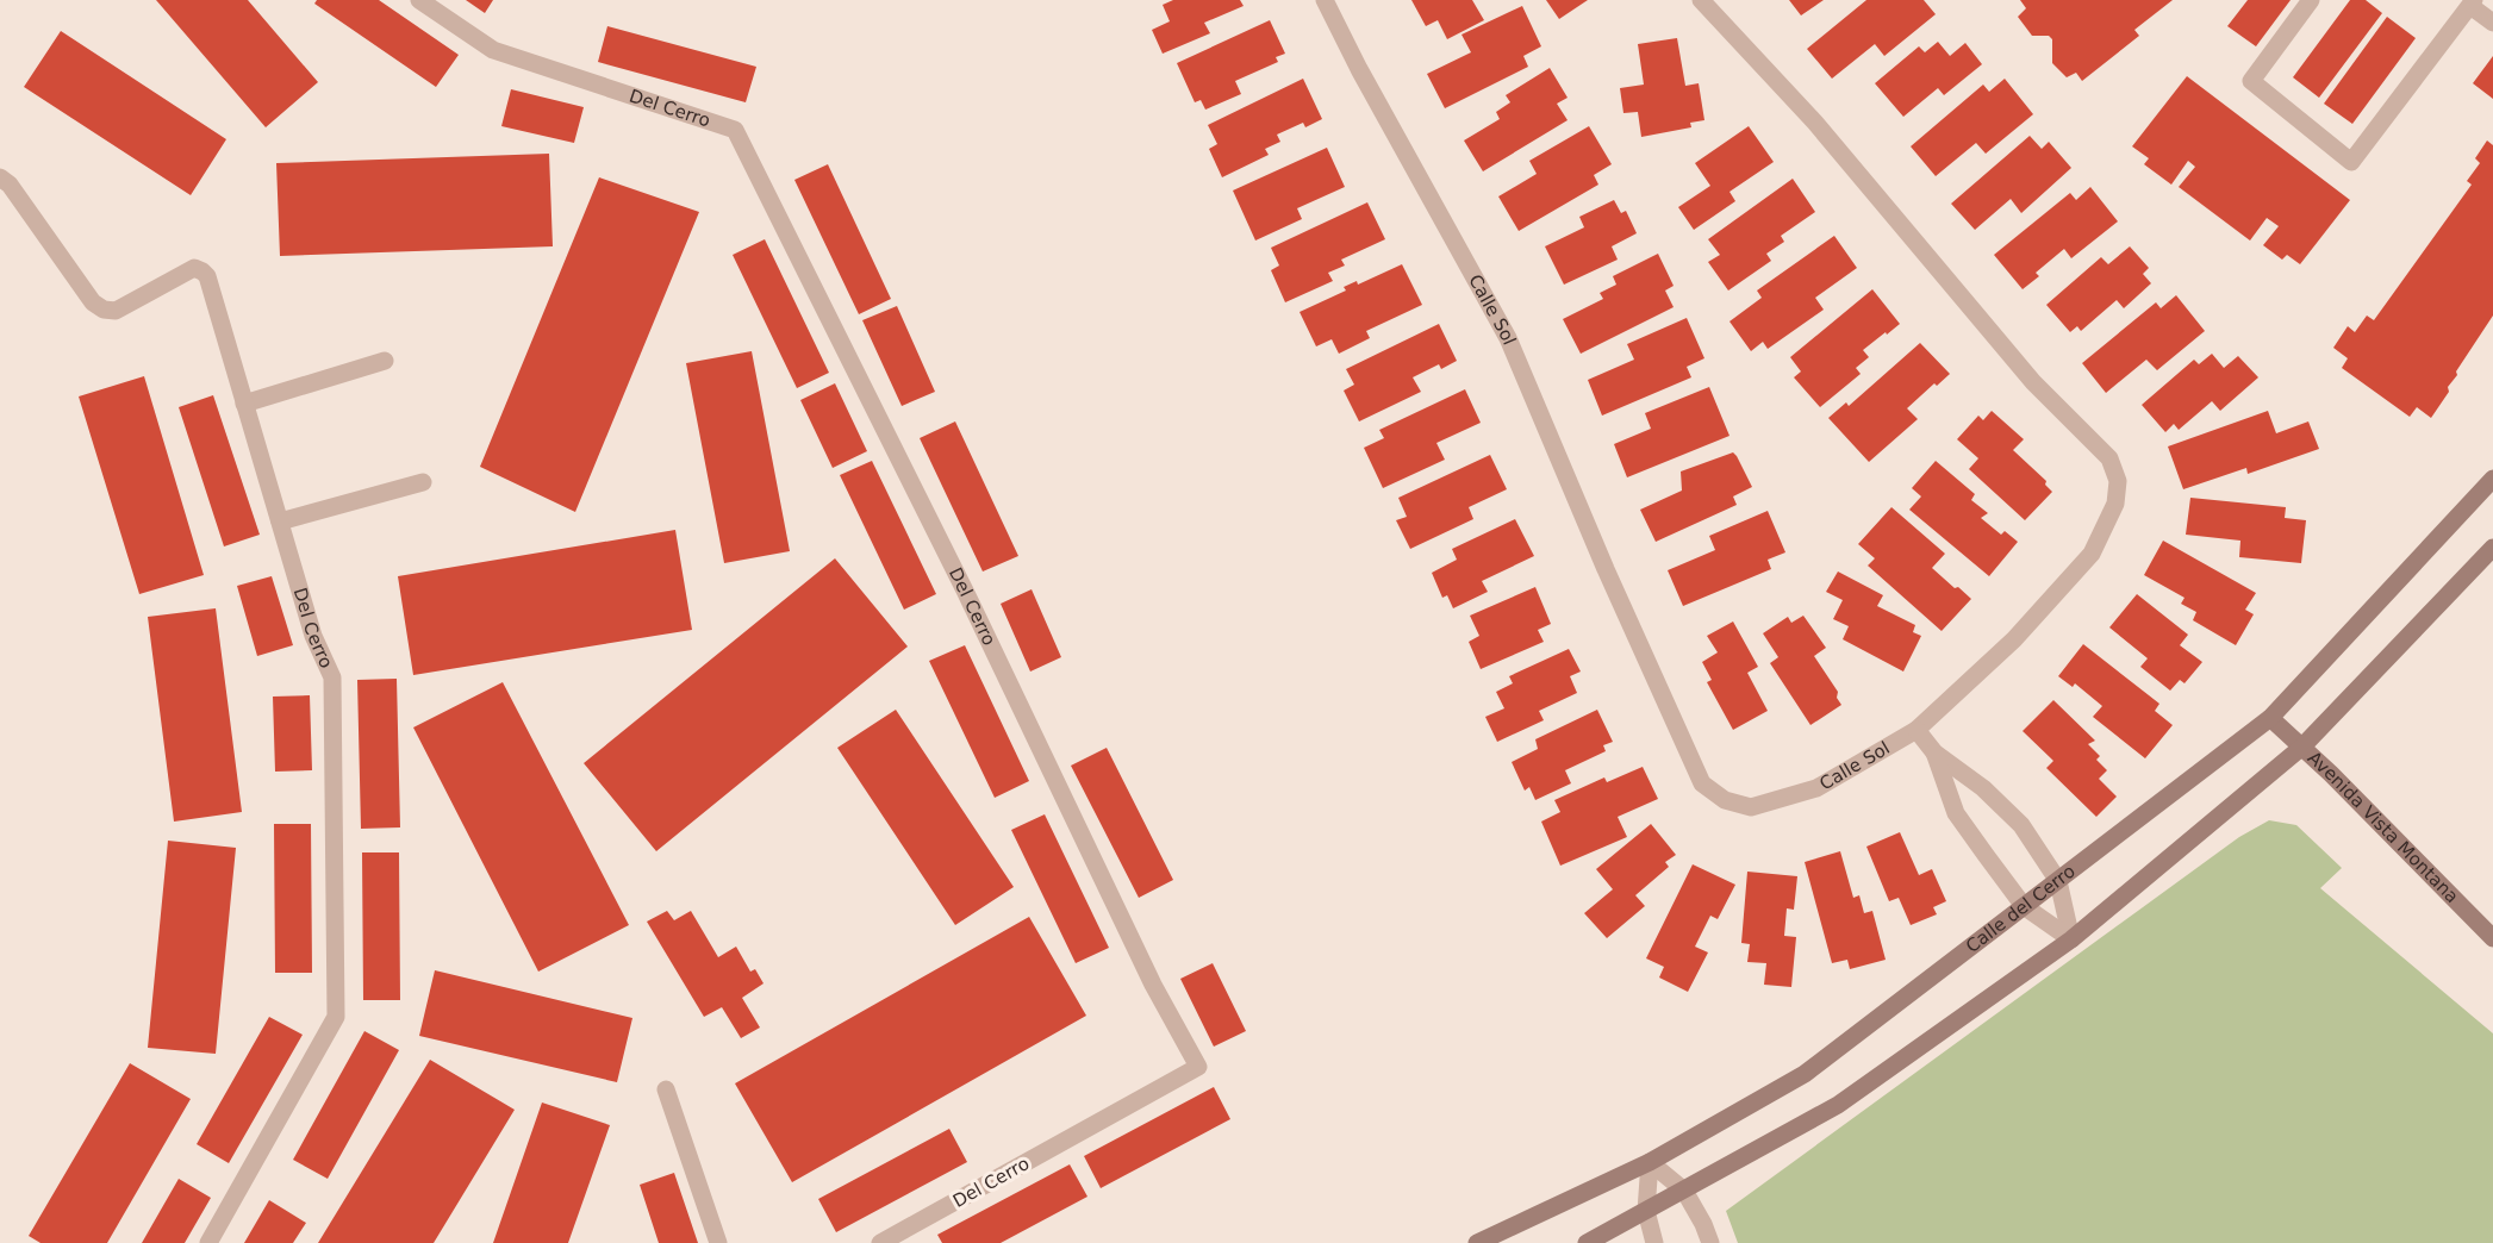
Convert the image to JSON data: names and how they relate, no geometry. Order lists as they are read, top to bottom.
{
  "streets": {
    "main road": ["Avenida Vista Montana", "Calle del Cerro"],
    "street": ["Del Cerro", "Calle Sol"]
  },
  "crossings": [
    ["Avenida Vista Montana", "Calle del Cerro"]
  ]
}
